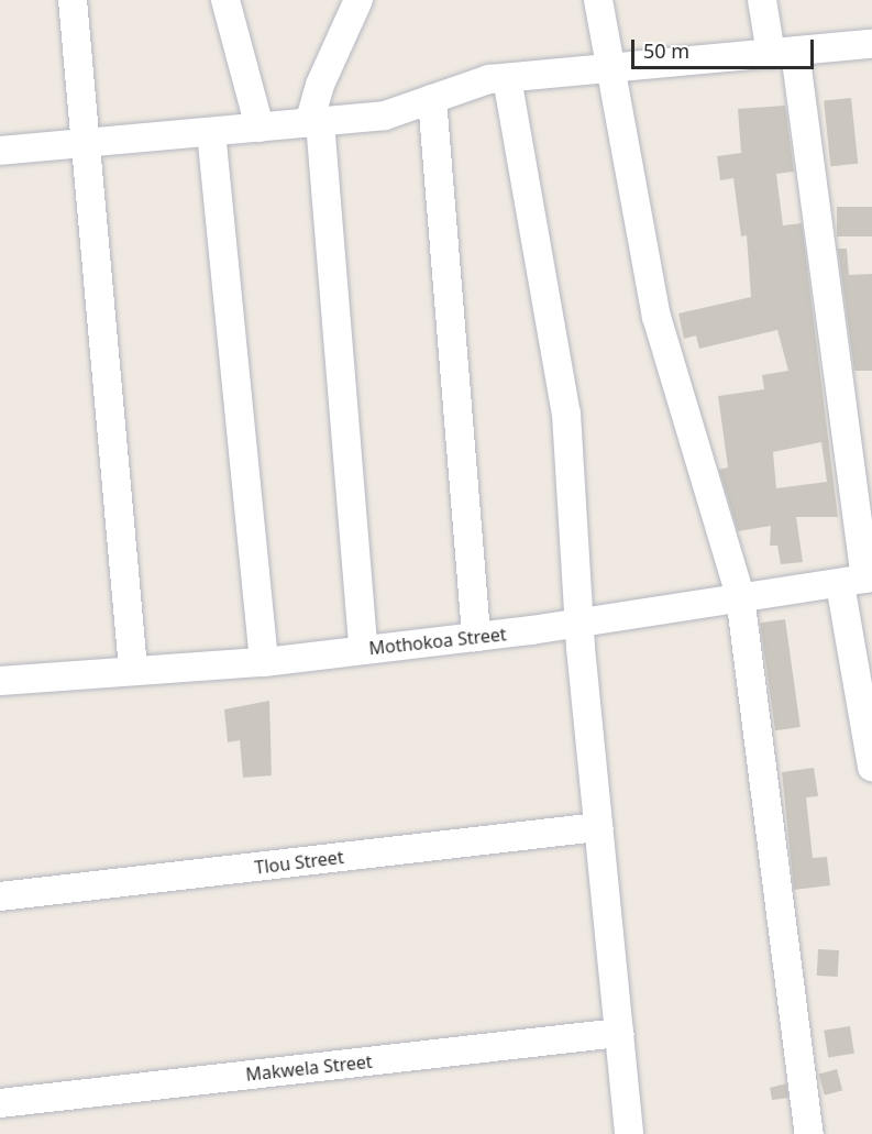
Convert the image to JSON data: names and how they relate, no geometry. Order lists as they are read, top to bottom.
{
  "streets": {
    "street": ["Mothokoa Street", "Tlou Street", "Makwela Street"]
  },
  "scale_bar": "50 m"
}
